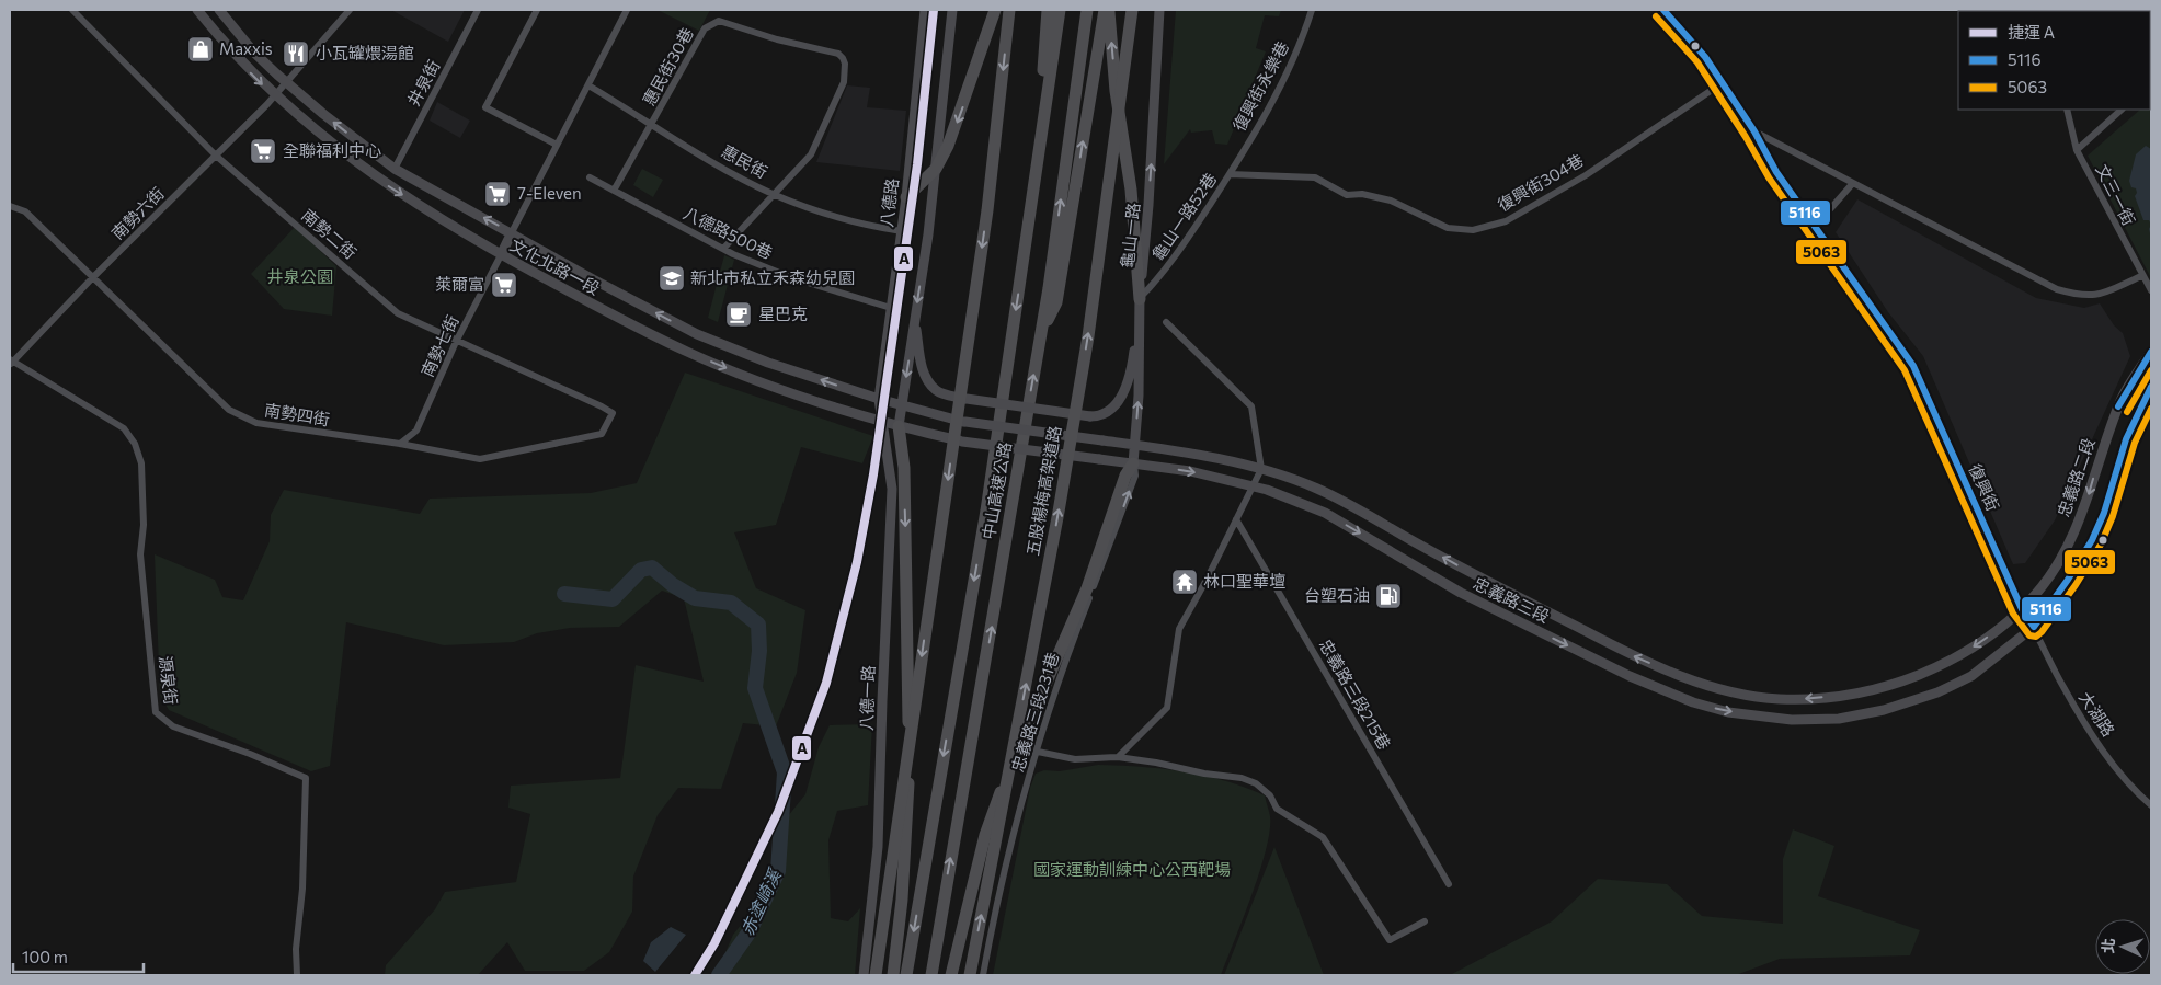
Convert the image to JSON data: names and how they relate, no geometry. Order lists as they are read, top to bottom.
{
  "streets": {
    "highway": ["中山高速公路", "五股楊梅高架道路"],
    "street": [
      "惠民街30巷",
      "井泉街",
      "復興街永樂巷",
      "惠民街",
      "復興街304巷",
      "文三一街",
      "八德路",
      "南勢六街",
      "龜山一路52巷",
      "八德路500巷",
      "南勢二街",
      "龜山一路",
      "文化北路一段",
      "南勢七街",
      "南勢四街",
      "忠義路二段",
      "復興街",
      "忠義路三段",
      "源泉街",
      "忠義路三段215巷",
      "八德一路",
      "忠義路三段231巷",
      "大湖路"
    ]
  },
  "crossings": [
    ["惠民街30巷", "惠民街"],
    ["惠民街30巷", "八德路500巷"],
    ["井泉街", "文化北路一段"],
    ["復興街永樂巷", "復興街304巷"],
    ["復興街永樂巷", "龜山一路52巷"],
    ["惠民街", "八德路"],
    ["復興街304巷", "龜山一路52巷"],
    ["復興街304巷", "復興街"],
    ["八德路", "八德路500巷"],
    ["八德路", "文化北路一段"],
    ["八德路", "八德一路"],
    ["南勢六街", "南勢二街"],
    ["南勢六街", "文化北路一段"],
    ["南勢六街", "南勢四街"],
    ["南勢六街", "源泉街"],
    ["龜山一路52巷", "龜山一路"],
    ["南勢二街", "南勢七街"],
    ["南勢二街", "南勢四街"],
    ["龜山一路", "忠義路三段"],
    ["龜山一路", "忠義路三段231巷"],
    ["文化北路一段", "南勢七街"],
    ["文化北路一段", "忠義路三段"],
    ["文化北路一段", "八德一路"],
    ["南勢七街", "南勢四街"],
    ["忠義路二段", "復興街"],
    ["忠義路二段", "忠義路三段"],
    ["復興街", "忠義路三段"],
    ["復興街", "大湖路"],
    ["忠義路三段", "忠義路三段231巷"],
    ["忠義路三段", "大湖路"]
  ],
  "one_way": ["龜山一路", "忠義路三段231巷"],
  "water": ["赤塗崎溪"],
  "parks": ["井泉公園", "國家運動訓練中心公西靶場"],
  "places": {
    "shop": ["Maxxis"],
    "restaurant": ["小瓦罐煨湯館"],
    "supermarket": ["全聯福利中心", "7-Eleven", "萊爾富"],
    "school or university": ["新北市私立禾森幼兒園"],
    "cafe": ["星巴克"],
    "temple": ["林口聖華壇"],
    "fuel station": ["台塑石油"]
  },
  "lines": ["metro line A", "transit line 5116", "transit line 5063"],
  "legend": ["捷運 A", "5116", "5063"],
  "scale_bar": "100 m",
  "north": "left"
}
